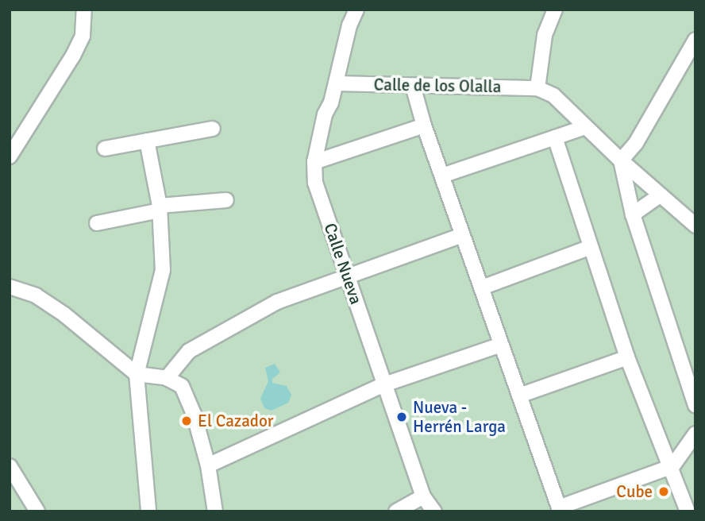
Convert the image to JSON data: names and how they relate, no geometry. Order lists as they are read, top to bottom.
{
  "streets": {
    "street": ["Calle de los Olalla", "Calle Nueva"]
  },
  "crossings": [
    ["Calle de los Olalla", "Calle Nueva"]
  ],
  "places": ["Nueva - Herrén Larga", "El Cazador", "Cube"]
}
